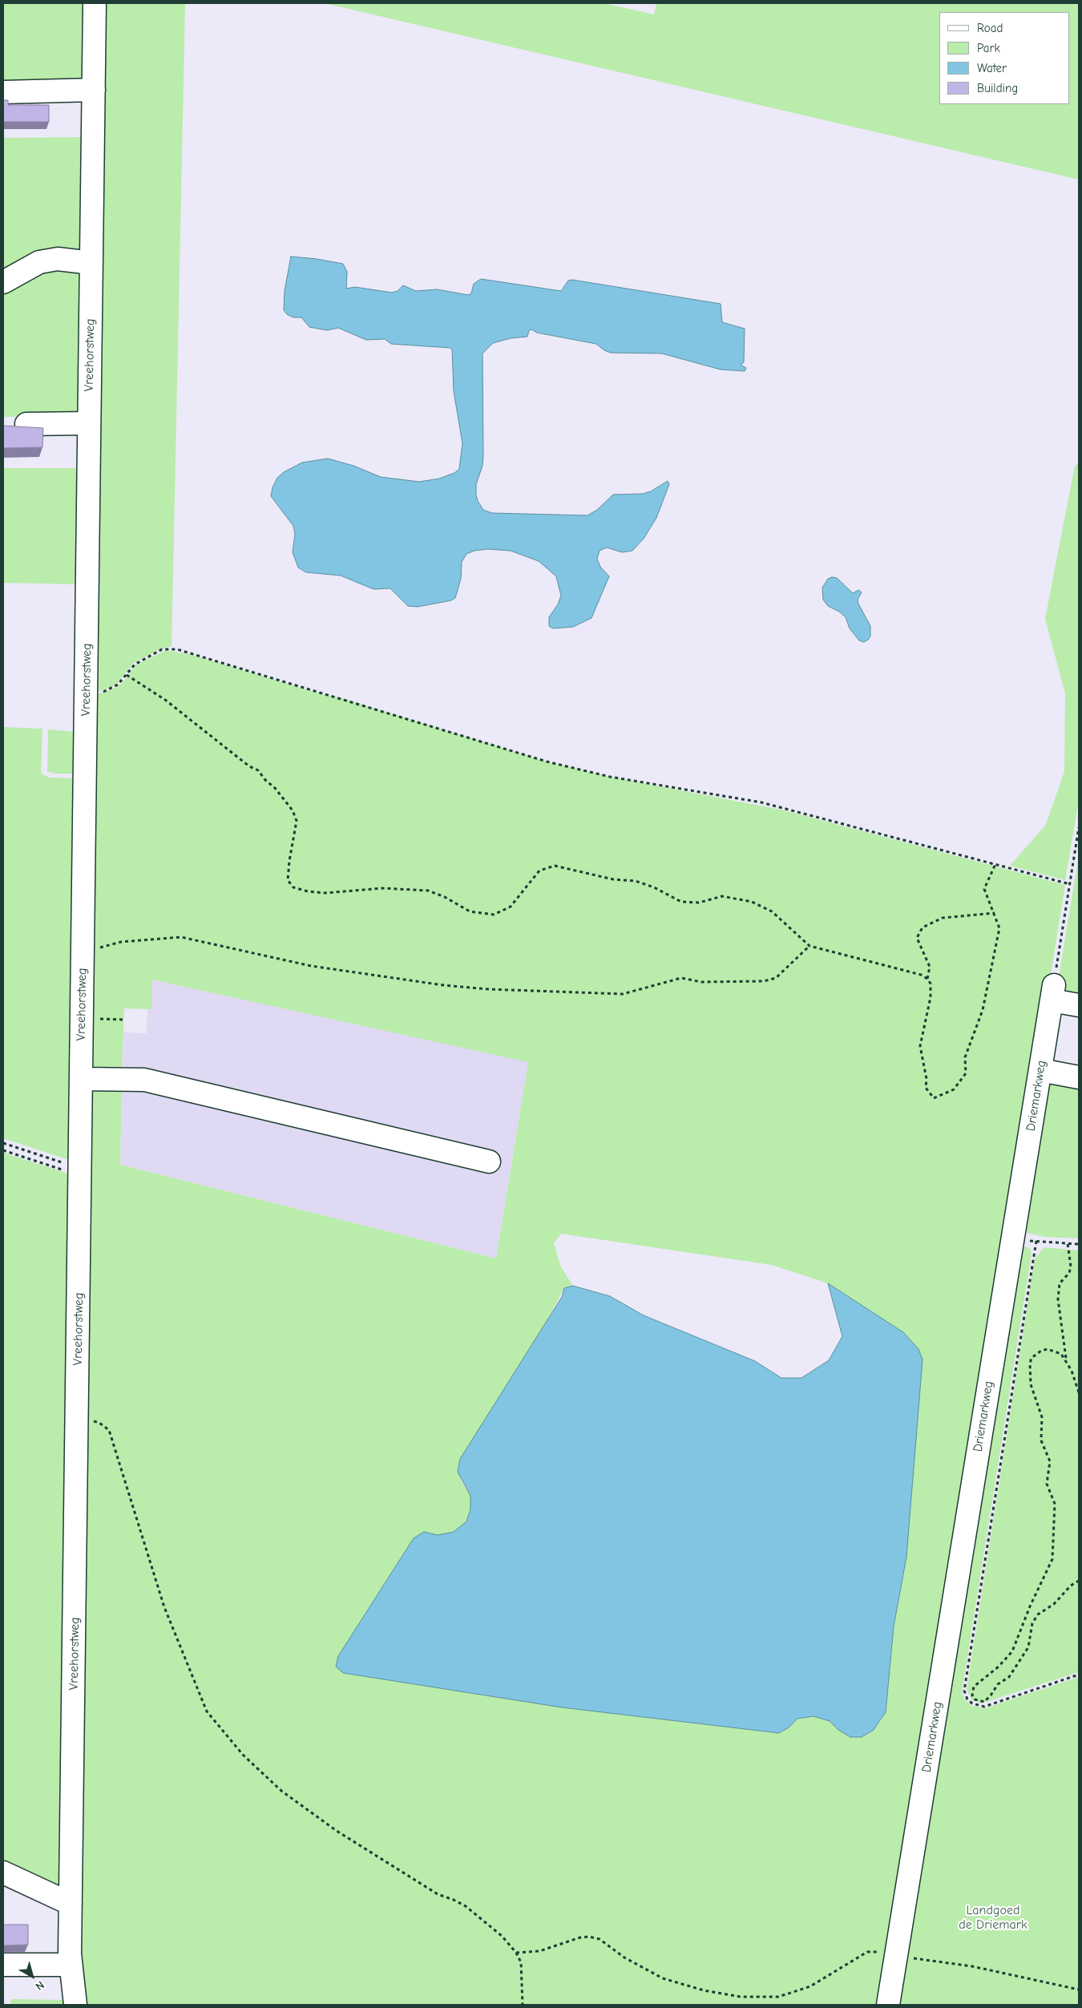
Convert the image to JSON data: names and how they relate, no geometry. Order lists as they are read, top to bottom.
{
  "streets": {
    "street": ["Vreehorstweg", "Driemarkweg"]
  },
  "parks": ["Landgoed de Driemark"],
  "legend": [
    "Road",
    "Park",
    "Water",
    "Building"
  ],
  "north": "bottom right"
}
